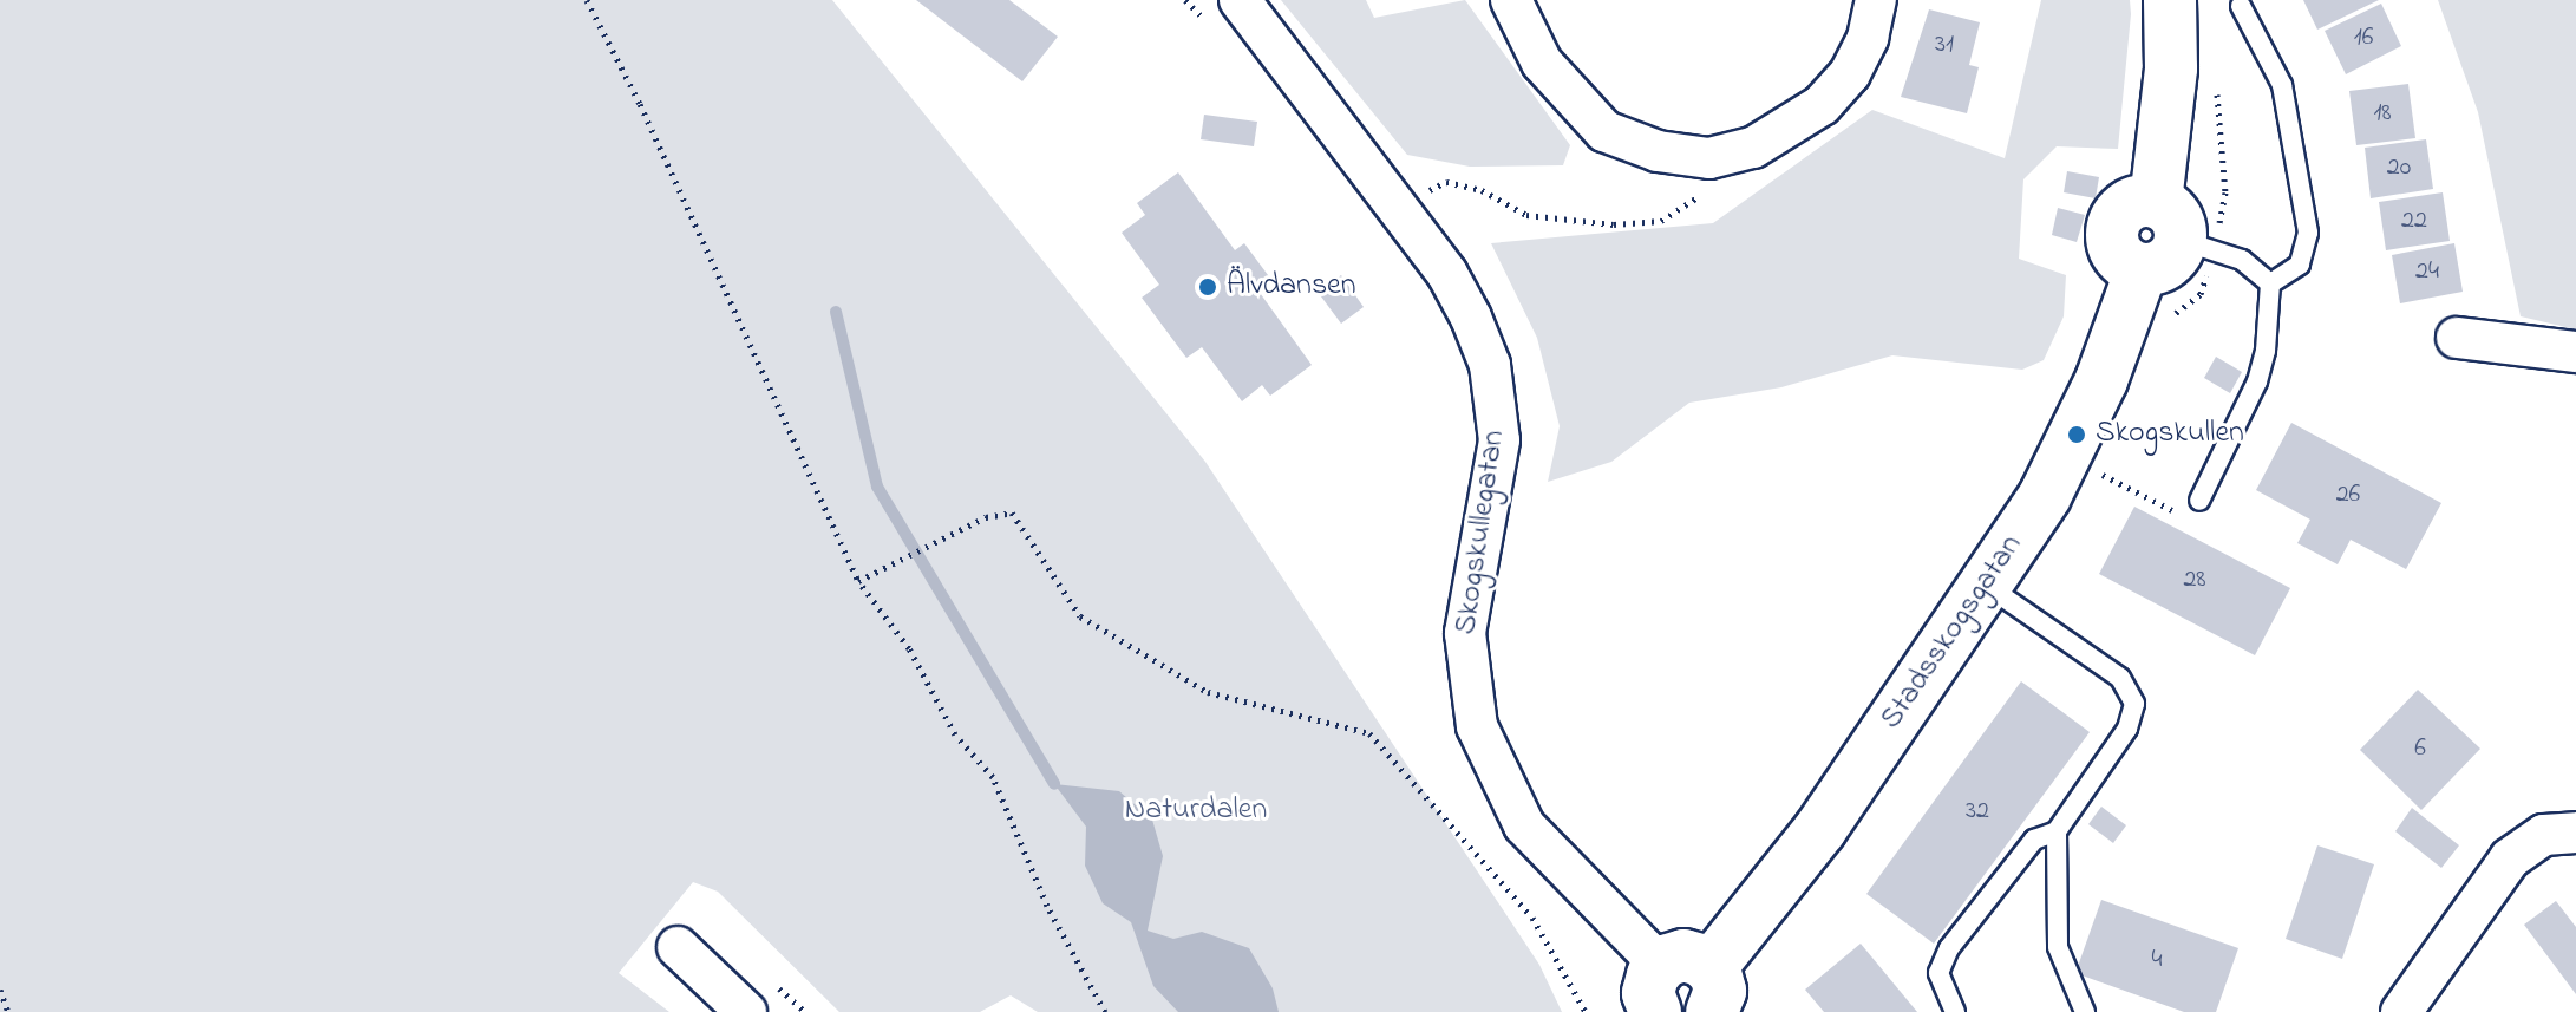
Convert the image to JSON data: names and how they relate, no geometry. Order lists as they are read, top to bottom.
{
  "streets": {
    "street": ["Skogskullegatan", "Stadsskogsgatan"]
  },
  "crossings": [
    ["Skogskullegatan", "Stadsskogsgatan"]
  ],
  "parks": ["Naturdalen"],
  "places": ["Älvdansen", "Skogskullen"],
  "house_numbers": [
    "16",
    "31",
    "18",
    "20",
    "22",
    "24",
    "26",
    "28",
    "6",
    "32",
    "4"
  ]
}
